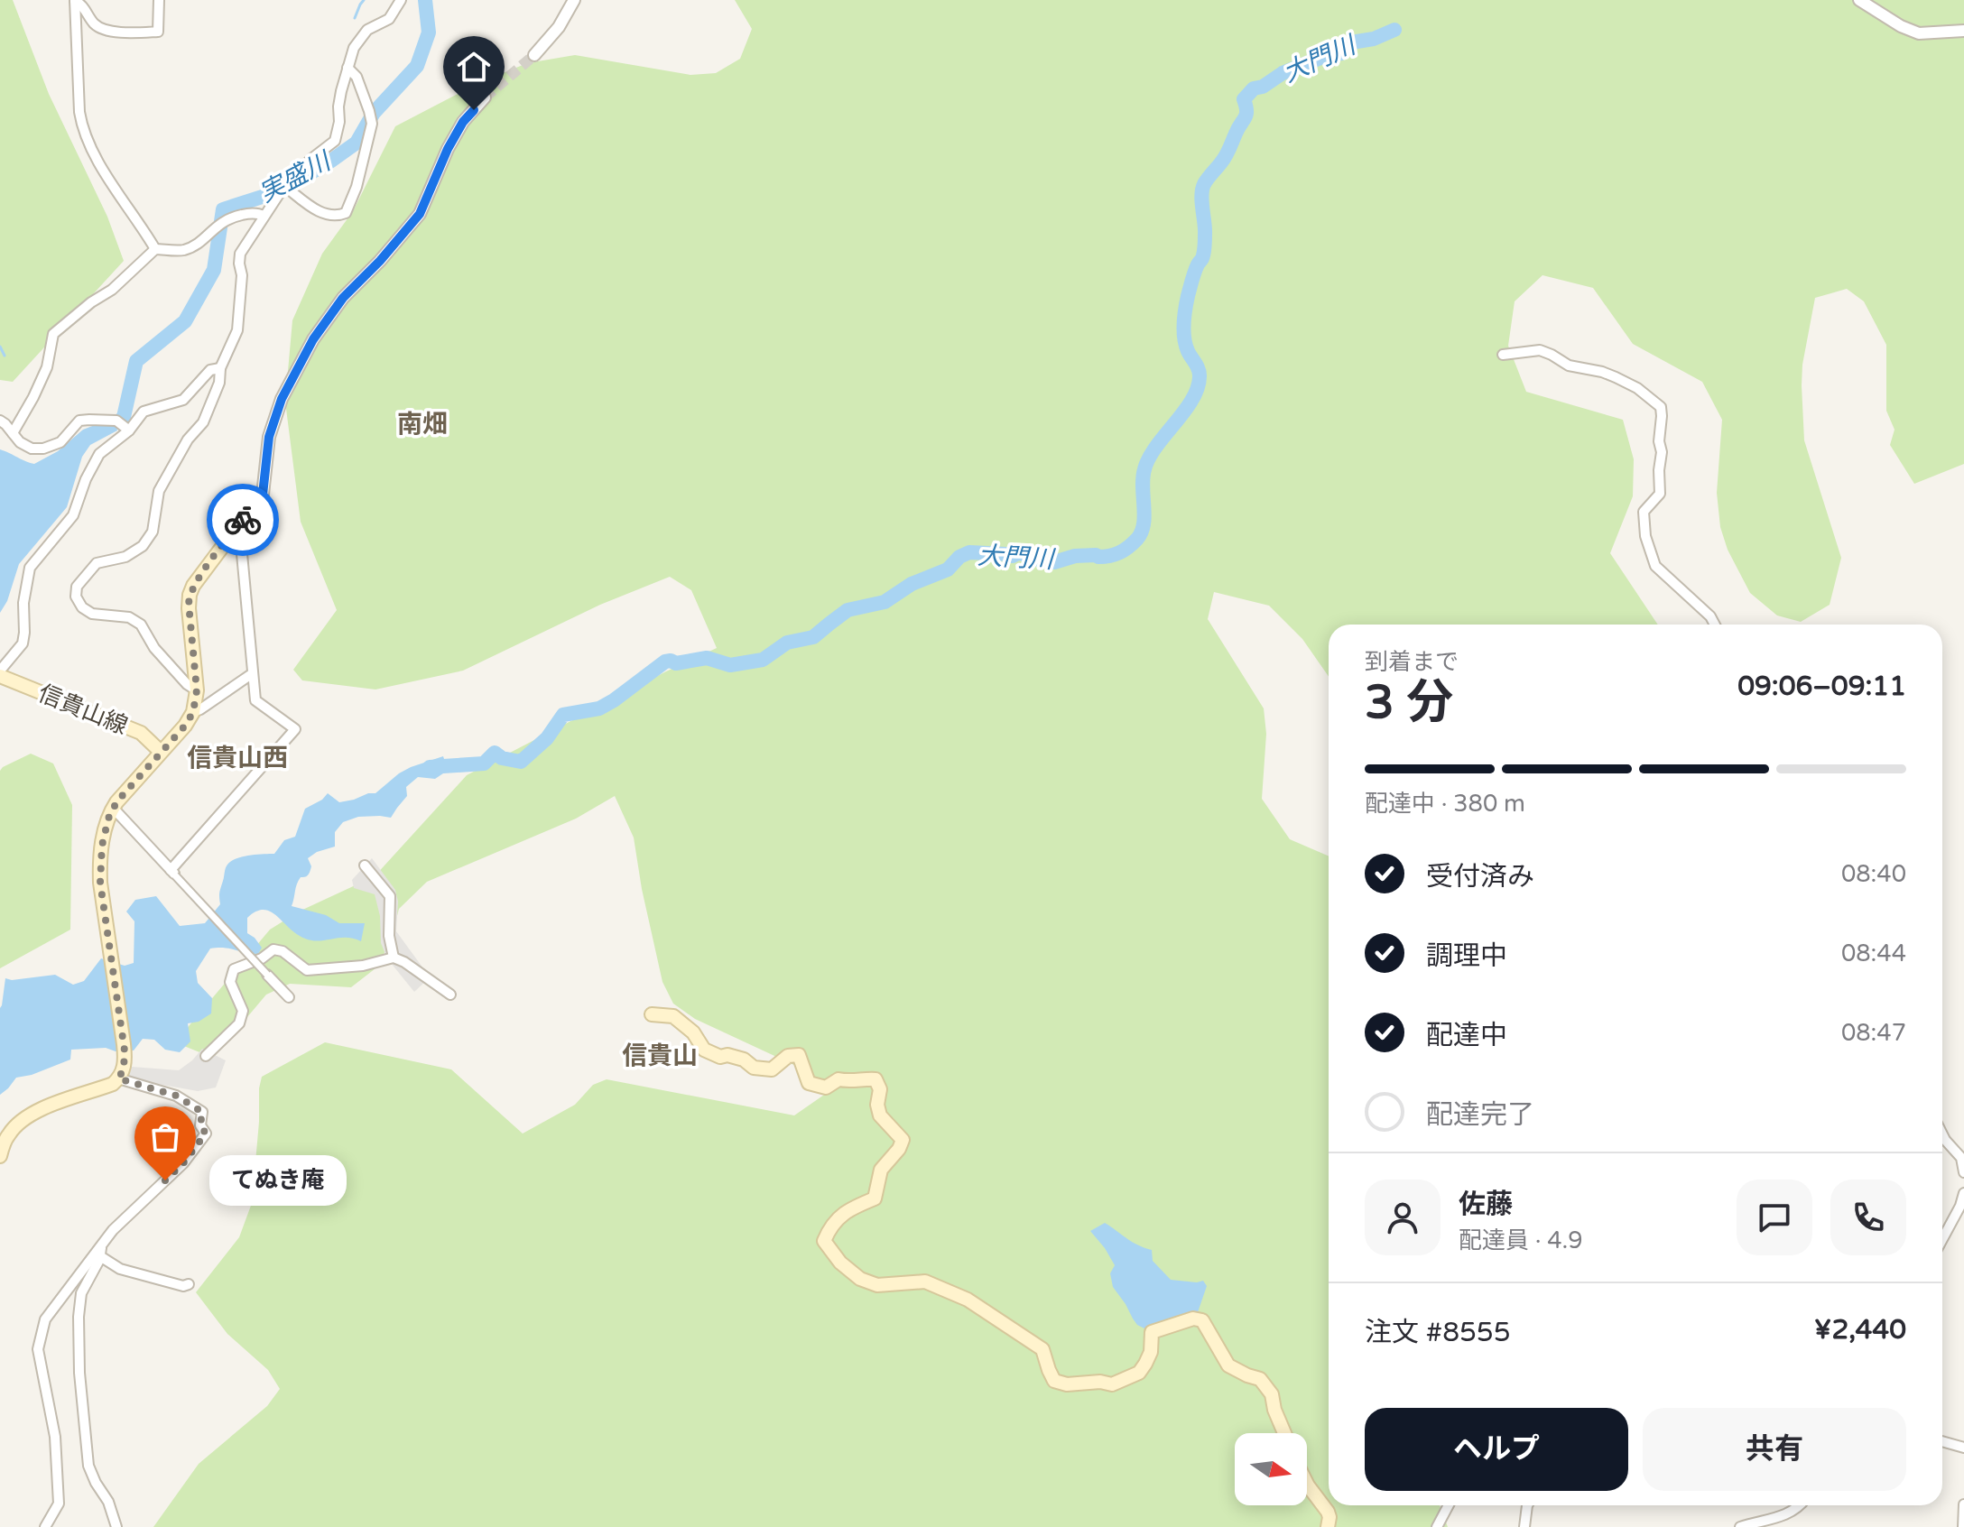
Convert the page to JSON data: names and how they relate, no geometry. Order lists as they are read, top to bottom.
{
  "streets": {
    "main road": ["信貴山線"]
  },
  "districts": ["南畑", "信貴山西", "信貴山"],
  "water": ["大門川", "実盛川"],
  "places": ["てぬき庵"],
  "north": "right",
  "page": {
    "heading": ["3 分", "到着まで", "09:06–09:11"],
    "panel": [
      "佐藤",
      "配達員 · 4.9",
      "注文 #8555",
      "¥2,440"
    ],
    "bar": "配達中 · 380 m",
    "list": [
      ["受付済み", "08:40"],
      ["調理中", "08:44"],
      ["配達中", "08:47"],
      "配達完了"
    ],
    "bubble": "てぬき庵",
    "buttons": ["ヘルプ", "共有"]
  }
}
